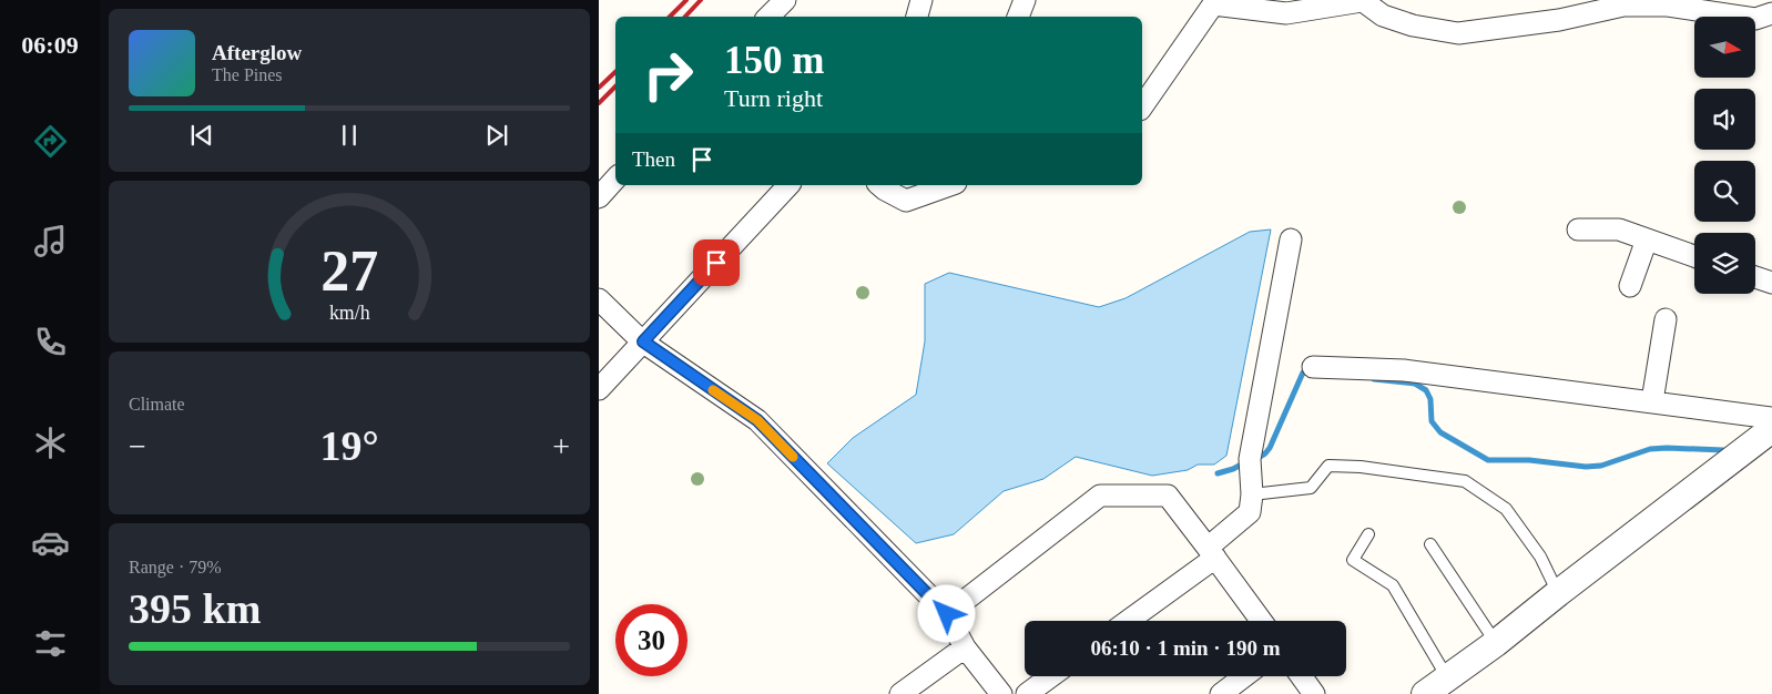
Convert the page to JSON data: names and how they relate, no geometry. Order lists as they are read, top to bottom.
{
  "north": "right",
  "page": {
    "tabs": "06:09",
    "turn": ["150 m", "Turn right"],
    "song": ["Afterglow", "The Pines"],
    "then": "Then",
    "tile": [
      "Climate",
      ["Range · 79%", "395 km"]
    ],
    "heat": ["−", "19°", "+"],
    "limit": "30",
    "trip": "06:10 · 1 min · 190 m",
    "gauge": ["27", "km/h"]
  }
}
